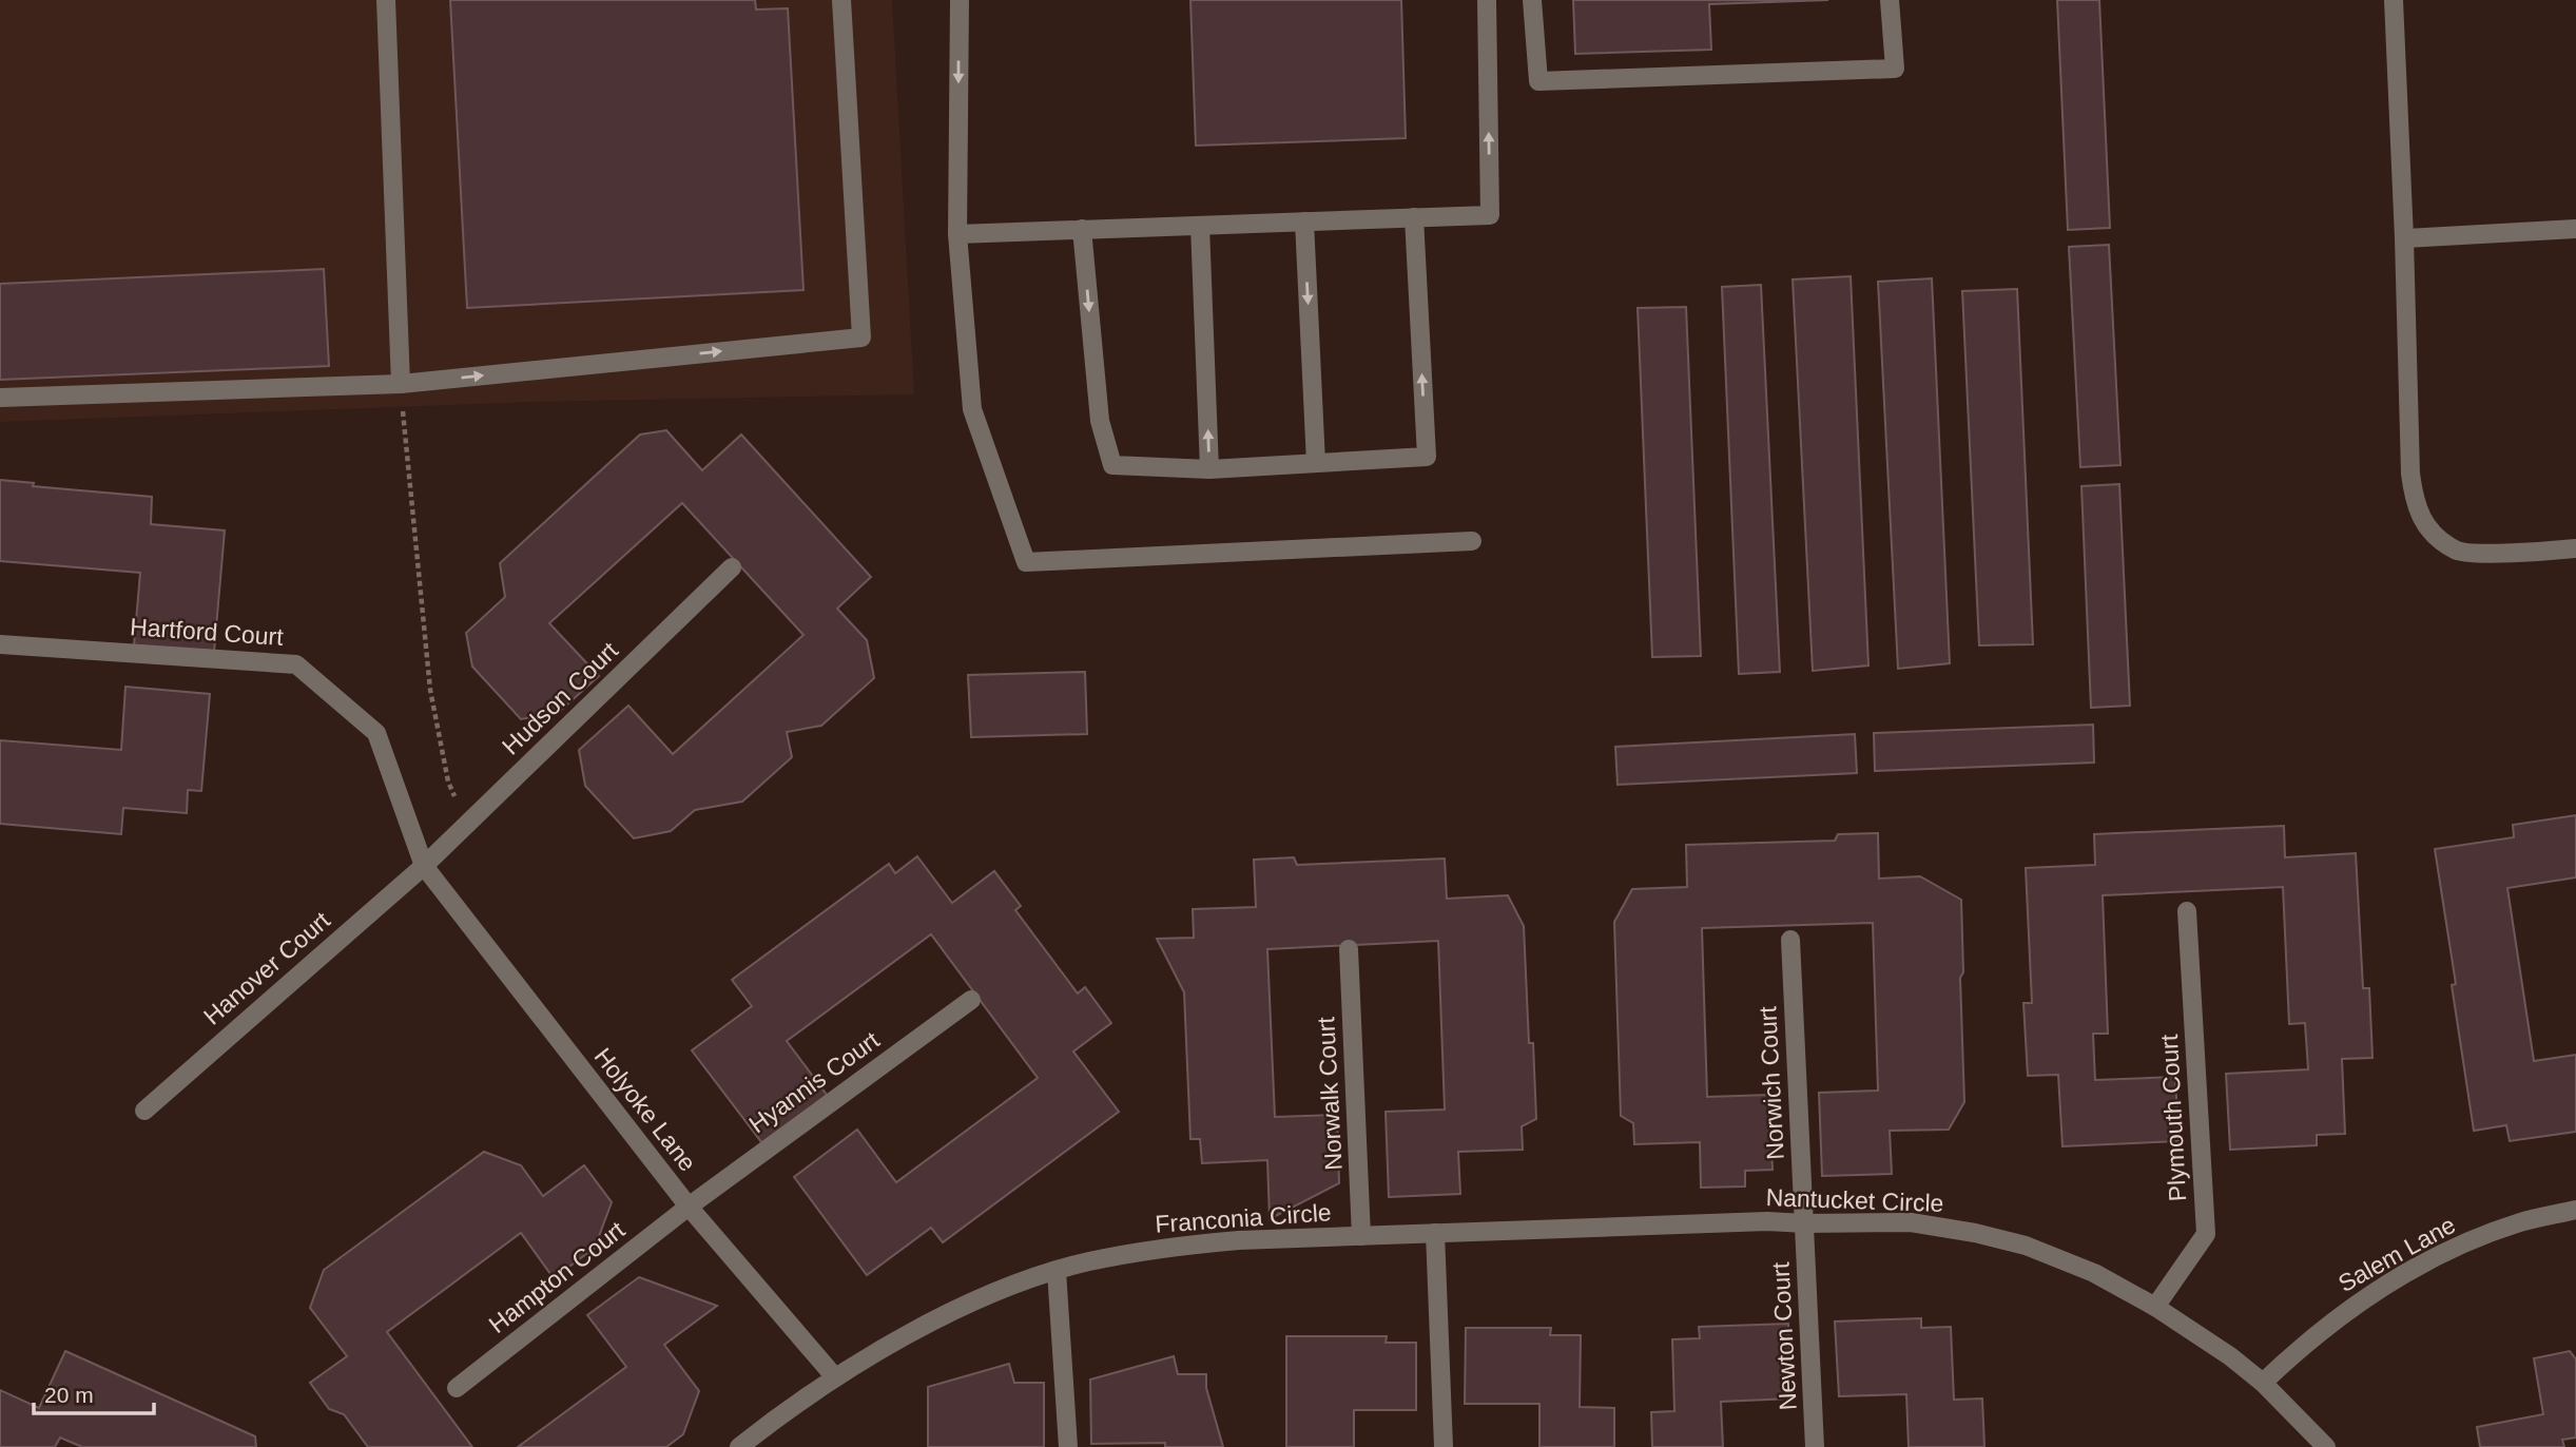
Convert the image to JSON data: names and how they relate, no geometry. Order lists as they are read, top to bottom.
{
  "streets": {
    "street": [
      "Hartford Court",
      "Hudson Court",
      "Hanover Court",
      "Hyannis Court",
      "Norwich Court",
      "Norwalk Court",
      "Holyoke Lane",
      "Plymouth Court",
      "Nantucket Circle",
      "Franconia Circle",
      "Salem Lane",
      "Hampton Court",
      "Newton Court"
    ]
  },
  "crossings": [
    ["Hartford Court", "Hudson Court"],
    ["Hartford Court", "Hanover Court"],
    ["Hartford Court", "Holyoke Lane"],
    ["Hudson Court", "Hanover Court"],
    ["Hudson Court", "Holyoke Lane"],
    ["Hanover Court", "Holyoke Lane"],
    ["Hyannis Court", "Holyoke Lane"],
    ["Hyannis Court", "Hampton Court"],
    ["Norwich Court", "Nantucket Circle"],
    ["Norwich Court", "Newton Court"],
    ["Norwalk Court", "Franconia Circle"],
    ["Holyoke Lane", "Franconia Circle"],
    ["Holyoke Lane", "Hampton Court"],
    ["Plymouth Court", "Nantucket Circle"],
    ["Nantucket Circle", "Franconia Circle"],
    ["Nantucket Circle", "Salem Lane"],
    ["Nantucket Circle", "Newton Court"]
  ],
  "scale_bar": "20 m"
}
